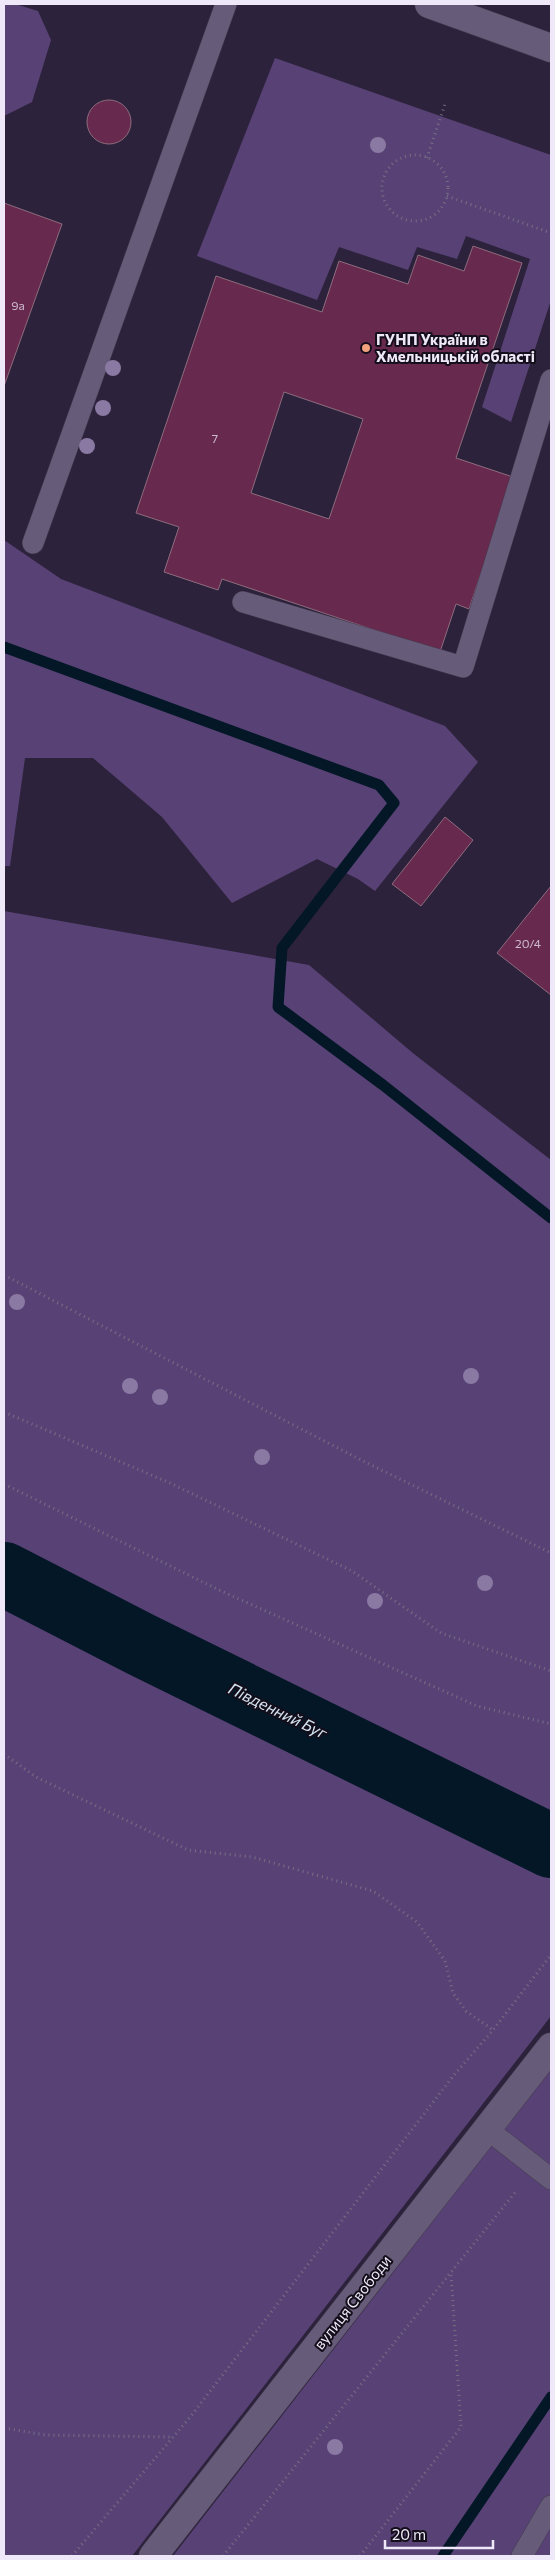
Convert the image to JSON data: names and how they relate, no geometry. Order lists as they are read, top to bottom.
{
  "streets": {
    "main road": ["вулиця Свободи"]
  },
  "water": ["Південний Буг"],
  "places": ["ГУНП України в Хмельницькій області"],
  "house_numbers": ["9а", "7", "20/4"],
  "scale_bar": "20 m"
}
